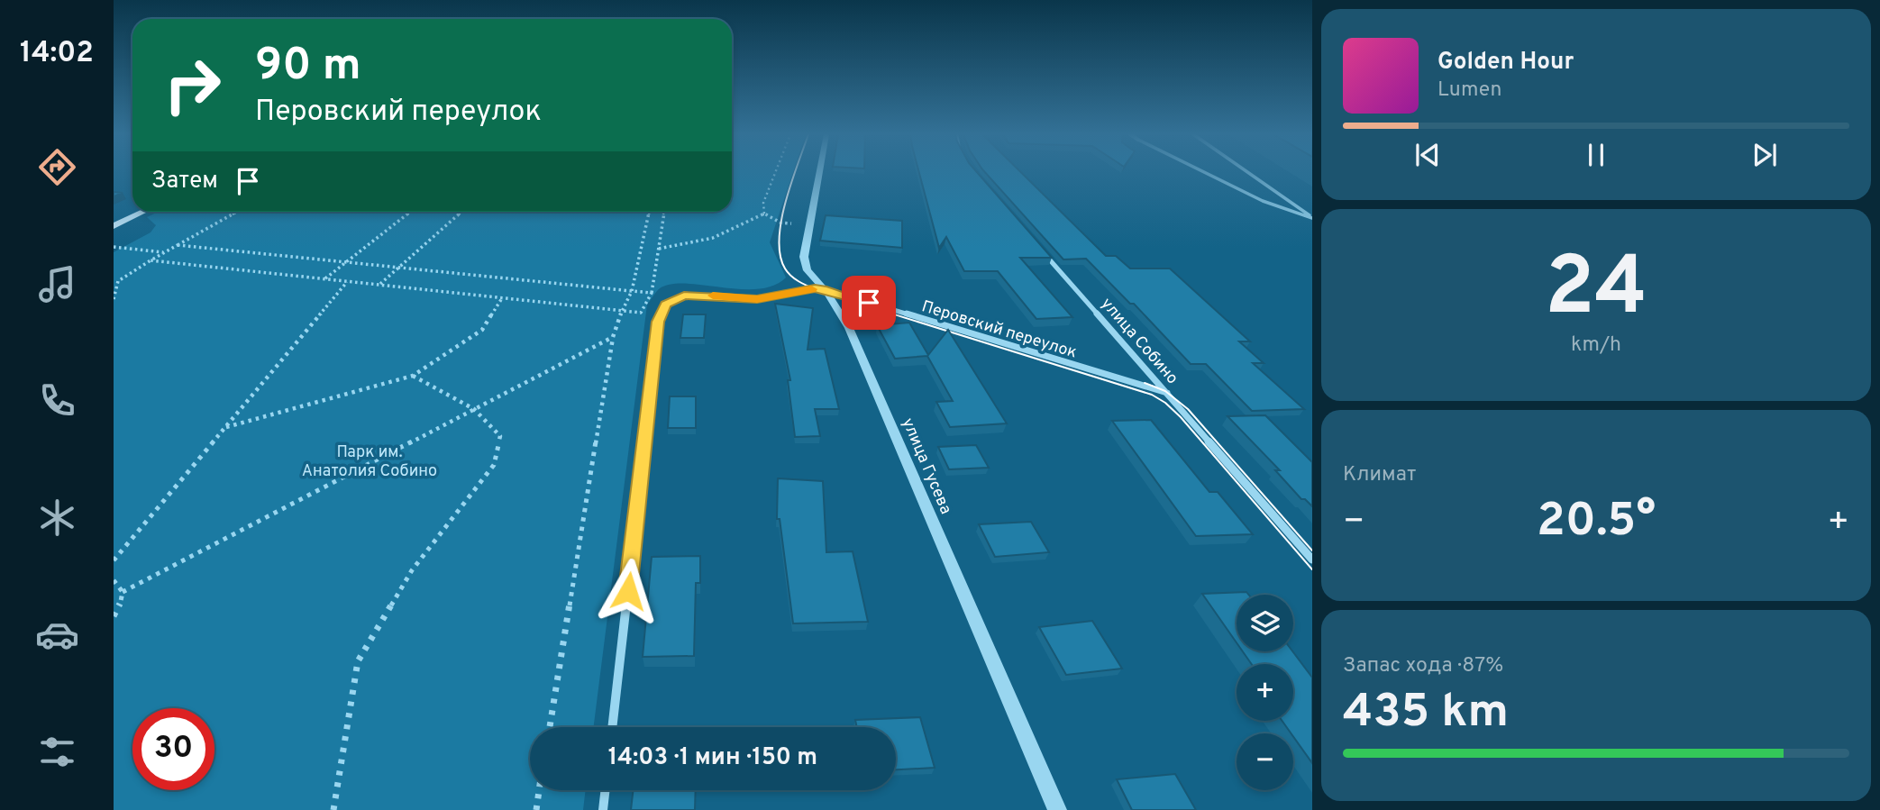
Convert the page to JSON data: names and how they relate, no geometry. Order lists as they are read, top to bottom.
{
  "streets": {
    "street": ["Перовский переулок", "улица Собино", "улица Гусева"]
  },
  "crossings": [
    ["Перовский переулок", "улица Собино"],
    ["Перовский переулок", "улица Гусева"]
  ],
  "parks": ["Парк им. Анатолия Собино"],
  "page": {
    "tabs": "14:02",
    "turn": ["90 m", "Перовский переулок"],
    "song": ["Golden Hour", "Lumen"],
    "then": "Затем",
    "tile": [
      ["24", "km/h"],
      "Климат",
      ["Запас хода · 87%", "435 km"]
    ],
    "heat": ["−", "20.5°", "+"],
    "map_buttons": ["+", "−"],
    "limit": "30",
    "trip": "14:03 · 1 мин · 150 m"
  }
}
